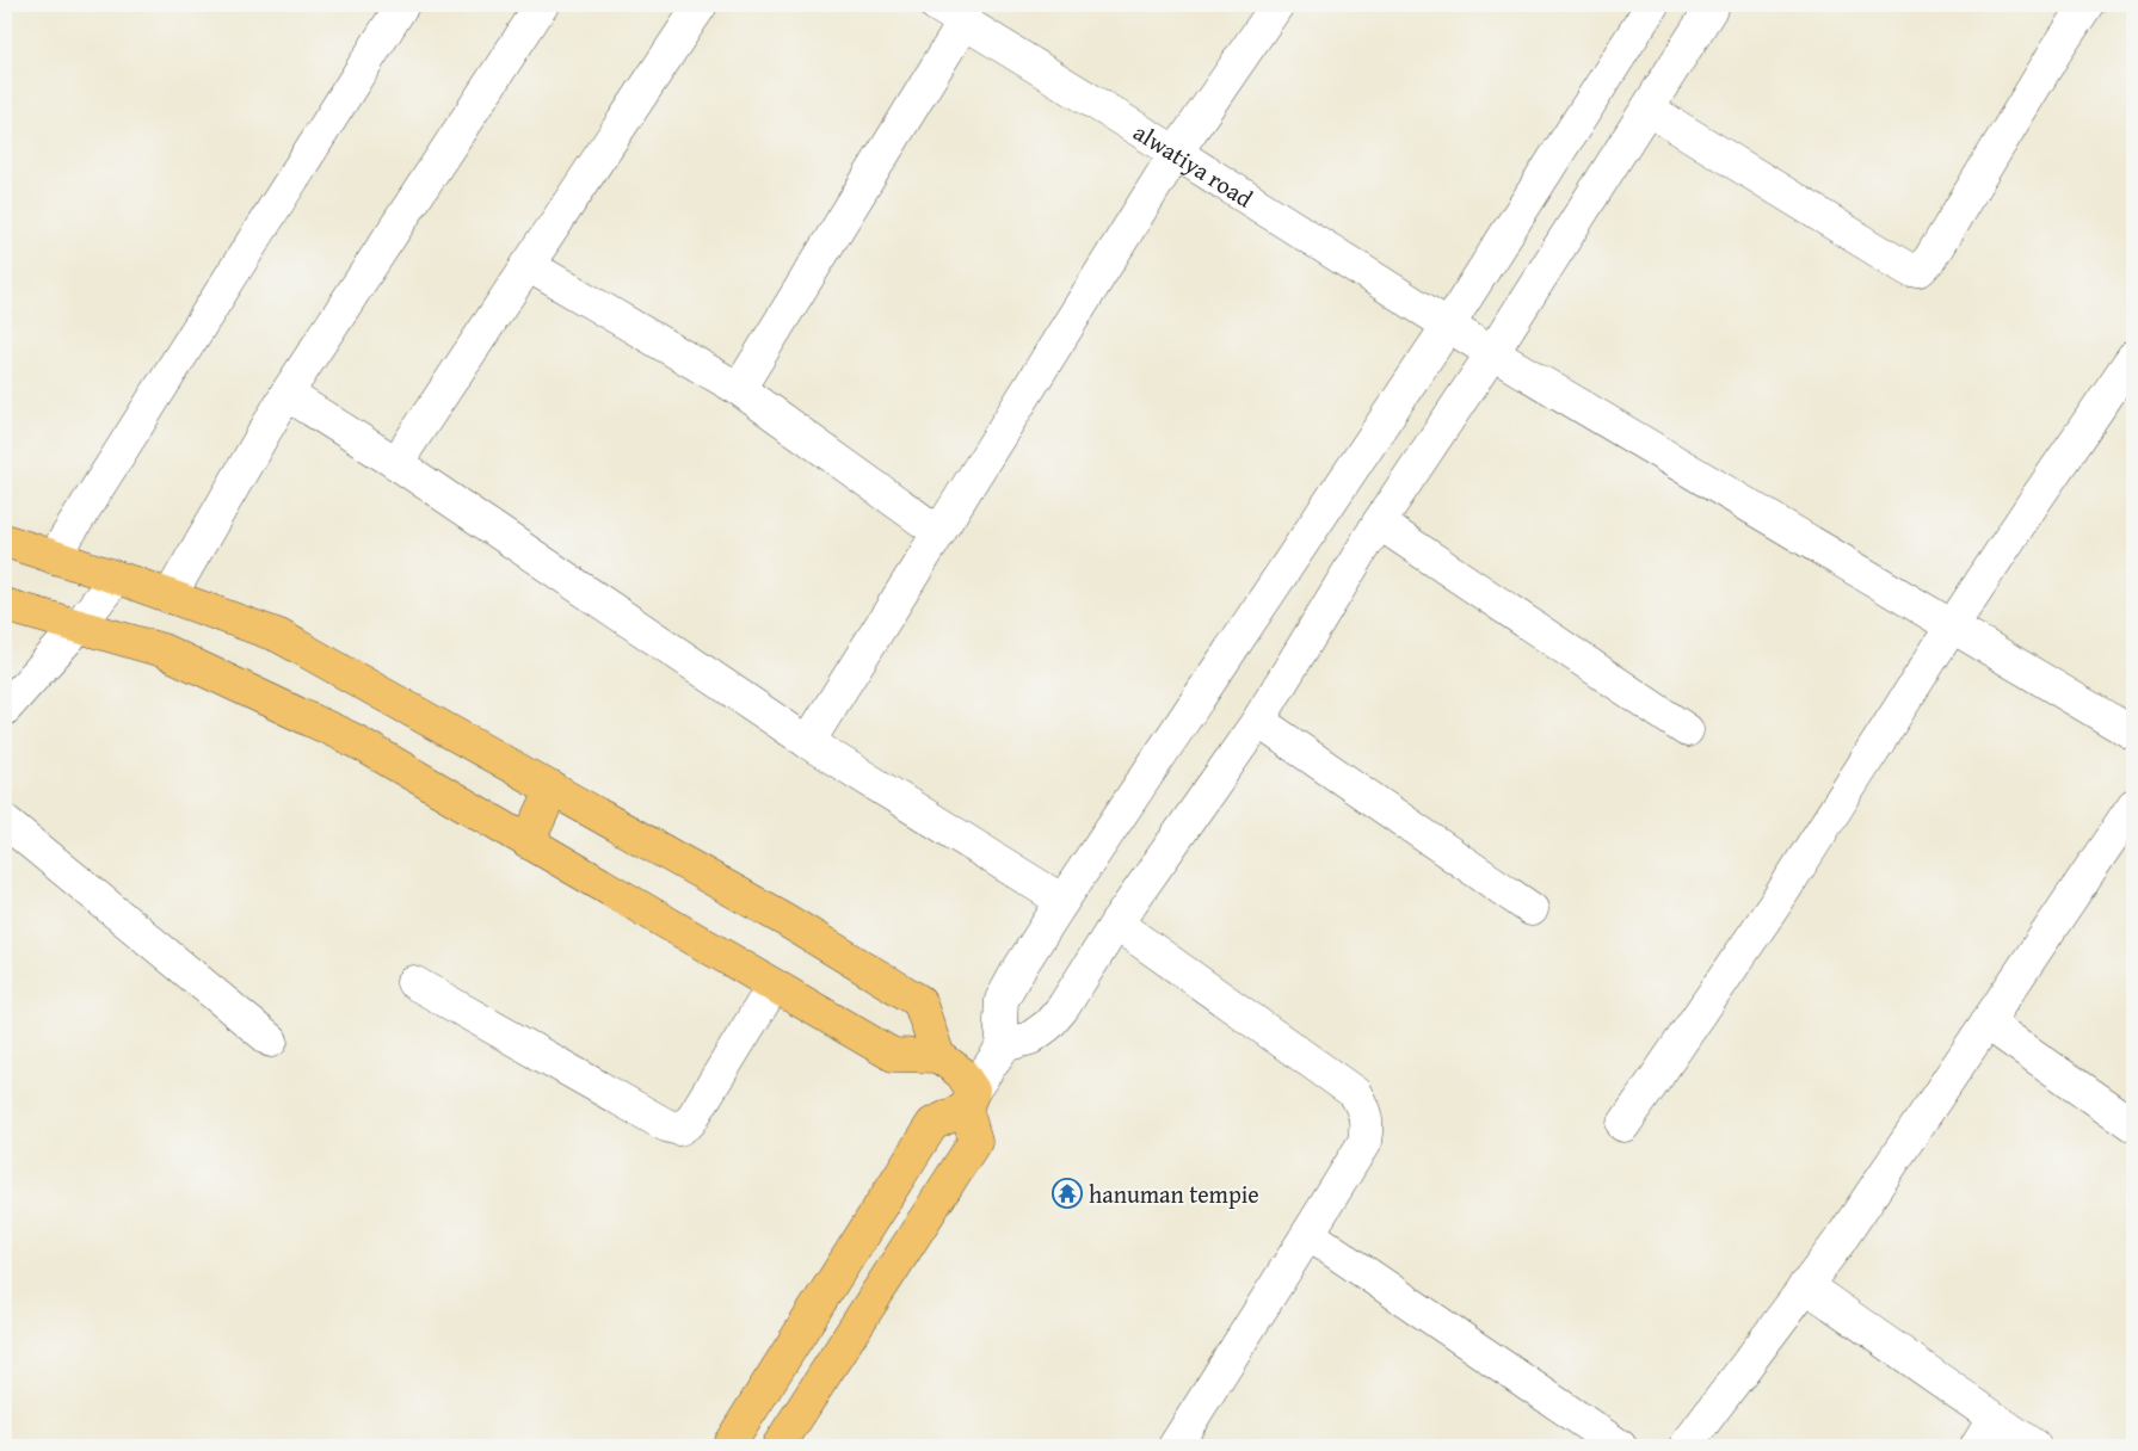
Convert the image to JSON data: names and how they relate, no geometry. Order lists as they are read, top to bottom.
{
  "streets": {
    "street": ["alwatiya road"]
  },
  "places": {
    "temple": ["hanuman tempie"]
  }
}
